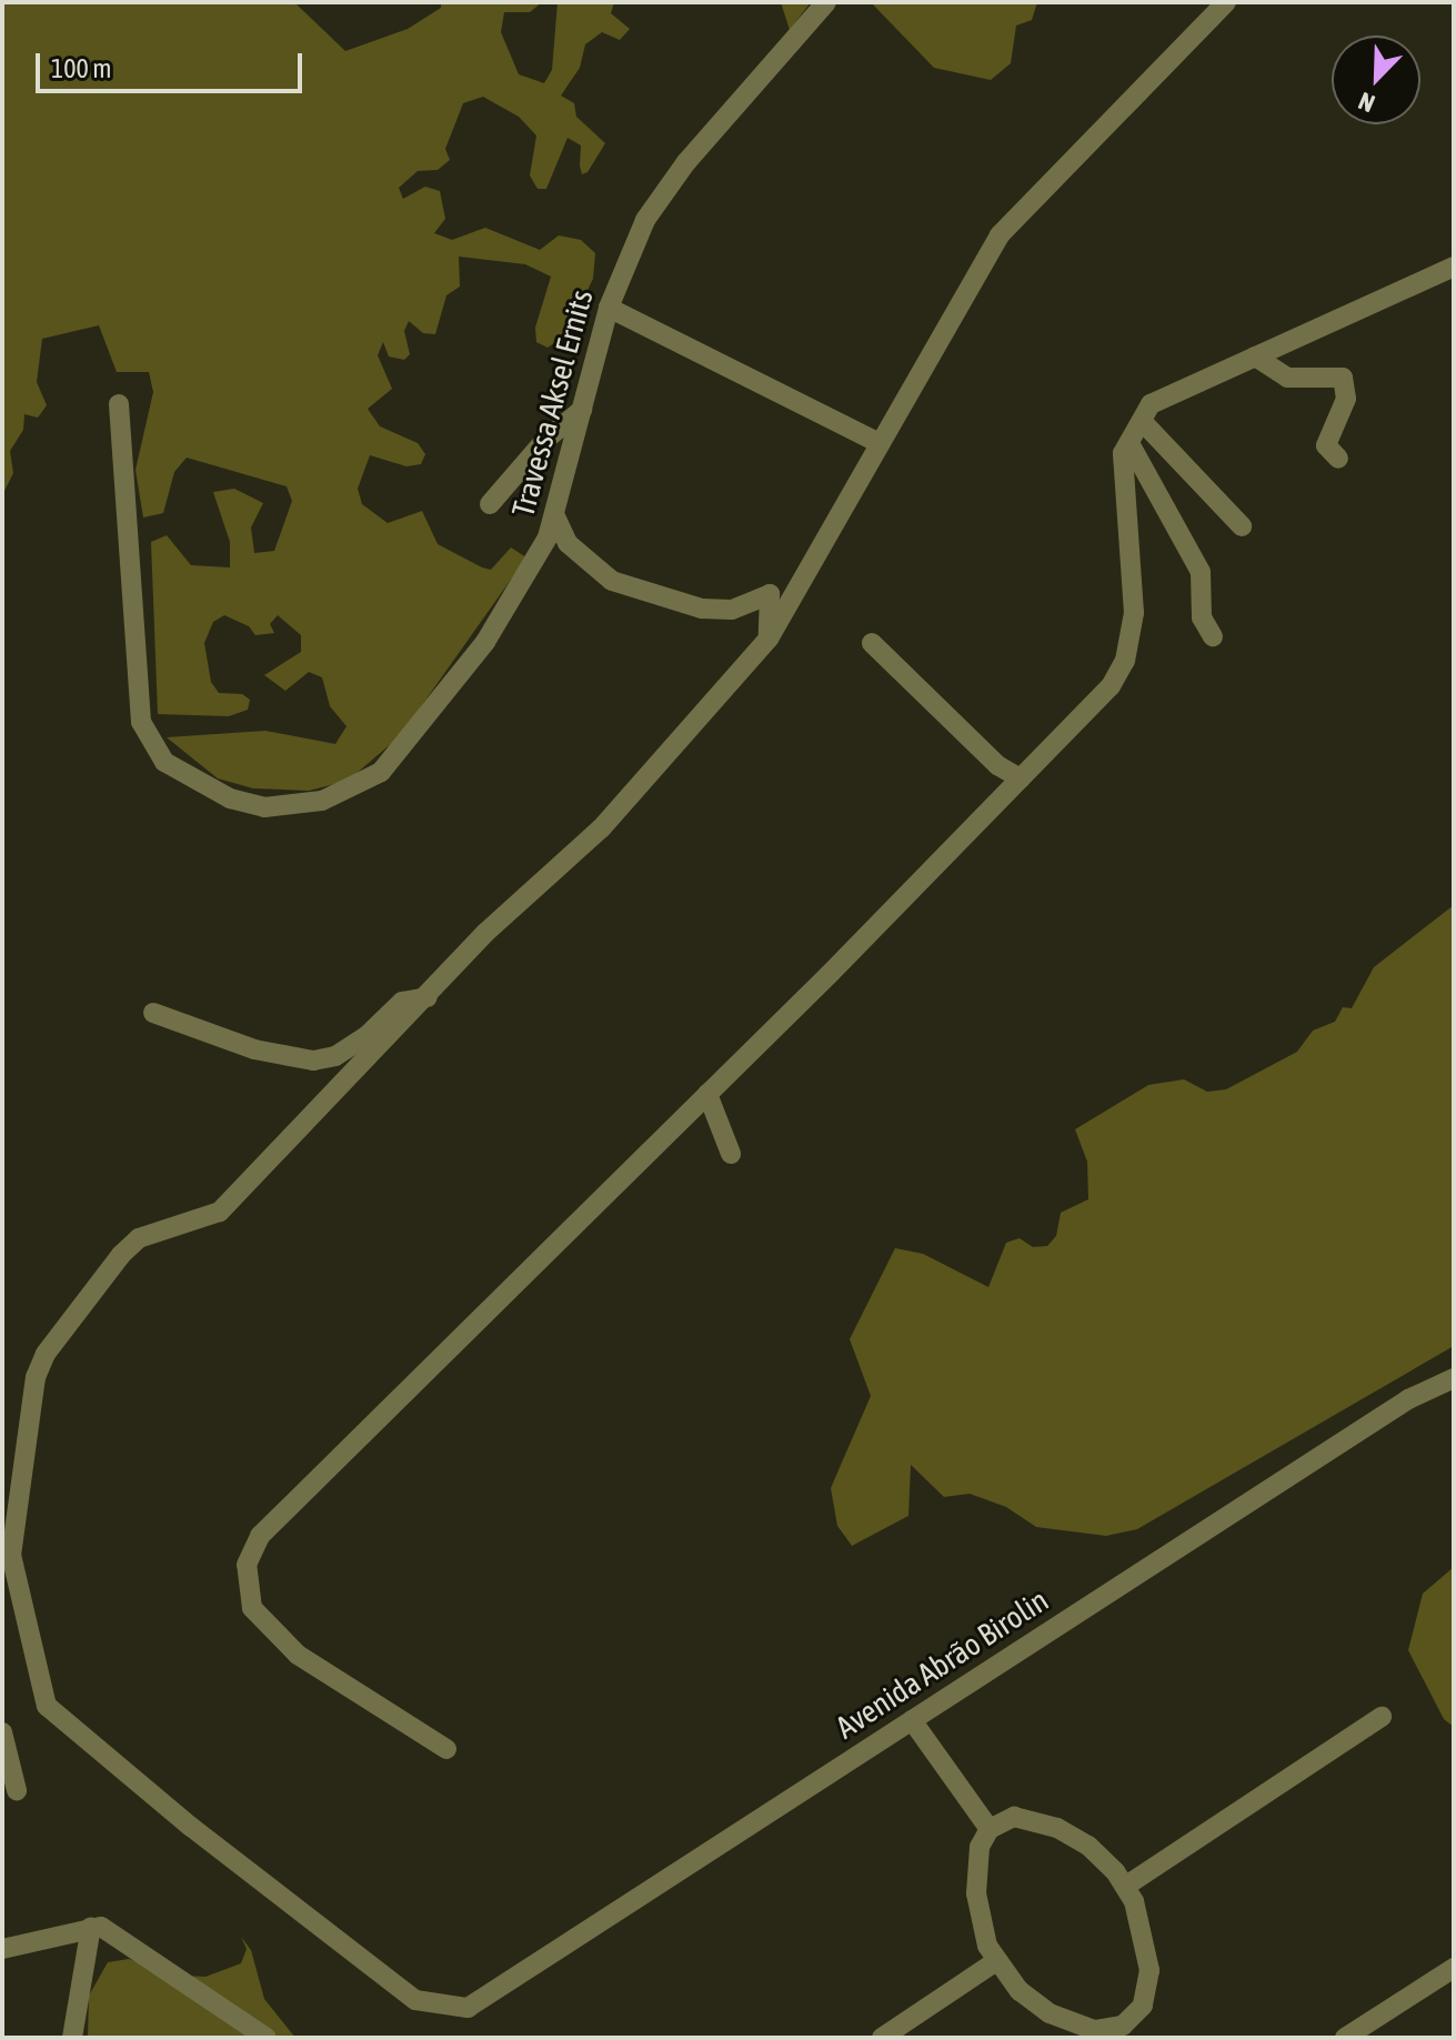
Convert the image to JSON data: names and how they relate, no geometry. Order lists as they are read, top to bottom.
{
  "streets": {
    "street": ["Travessa Aksel Ernits", "Avenida Abrão Birolin"]
  },
  "scale_bar": "100 m",
  "north": "bottom left"
}
